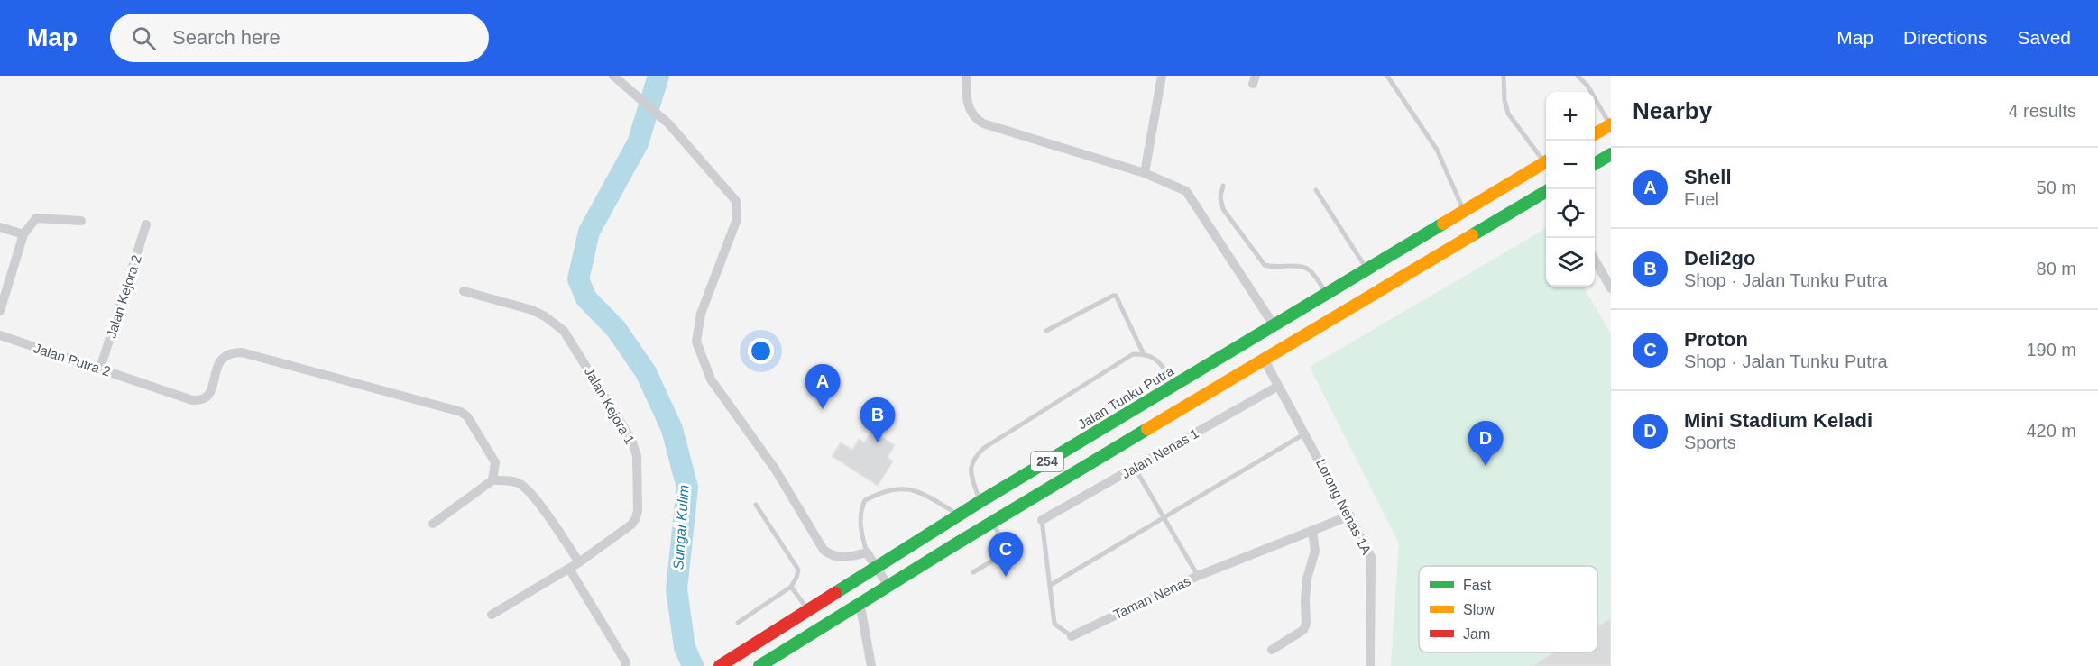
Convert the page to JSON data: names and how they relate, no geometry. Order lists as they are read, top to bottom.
{
  "streets": {
    "main road": ["Jalan Tunku Putra", "254"],
    "street": [
      "Jalan Kejora 2",
      "Jalan Putra 2",
      "Jalan Kejora 1",
      "Jalan Nenas 1",
      "Lorong Nenas 1A",
      "Taman Nenas"
    ]
  },
  "crossings": [
    ["Jalan Kejora 2", "Jalan Putra 2"],
    ["Jalan Nenas 1", "Lorong Nenas 1A"],
    ["Jalan Nenas 1", "Taman Nenas"],
    ["254", "Lorong Nenas 1A"],
    ["Lorong Nenas 1A", "Taman Nenas"]
  ],
  "water": ["Sungai Kulim"],
  "legend": ["Fast", "Slow", "Jam"],
  "page": {
    "header": "Map",
    "search": "Search here",
    "nav": ["Map", "Directions", "Saved"],
    "heading": ["Nearby", "4 results"],
    "map_buttons": ["+", "−"],
    "list": [
      {
        "mark": "A",
        "name": "Shell",
        "note": "Fuel",
        "value": "50 m"
      },
      {
        "mark": "B",
        "name": "Deli2go",
        "note": "Shop · Jalan Tunku Putra",
        "value": "80 m"
      },
      {
        "mark": "C",
        "name": "Proton",
        "note": "Shop · Jalan Tunku Putra",
        "value": "190 m"
      },
      {
        "mark": "D",
        "name": "Mini Stadium Keladi",
        "note": "Sports",
        "value": "420 m"
      }
    ],
    "pins": [
      "A",
      "B",
      "D",
      "C"
    ]
  }
}
